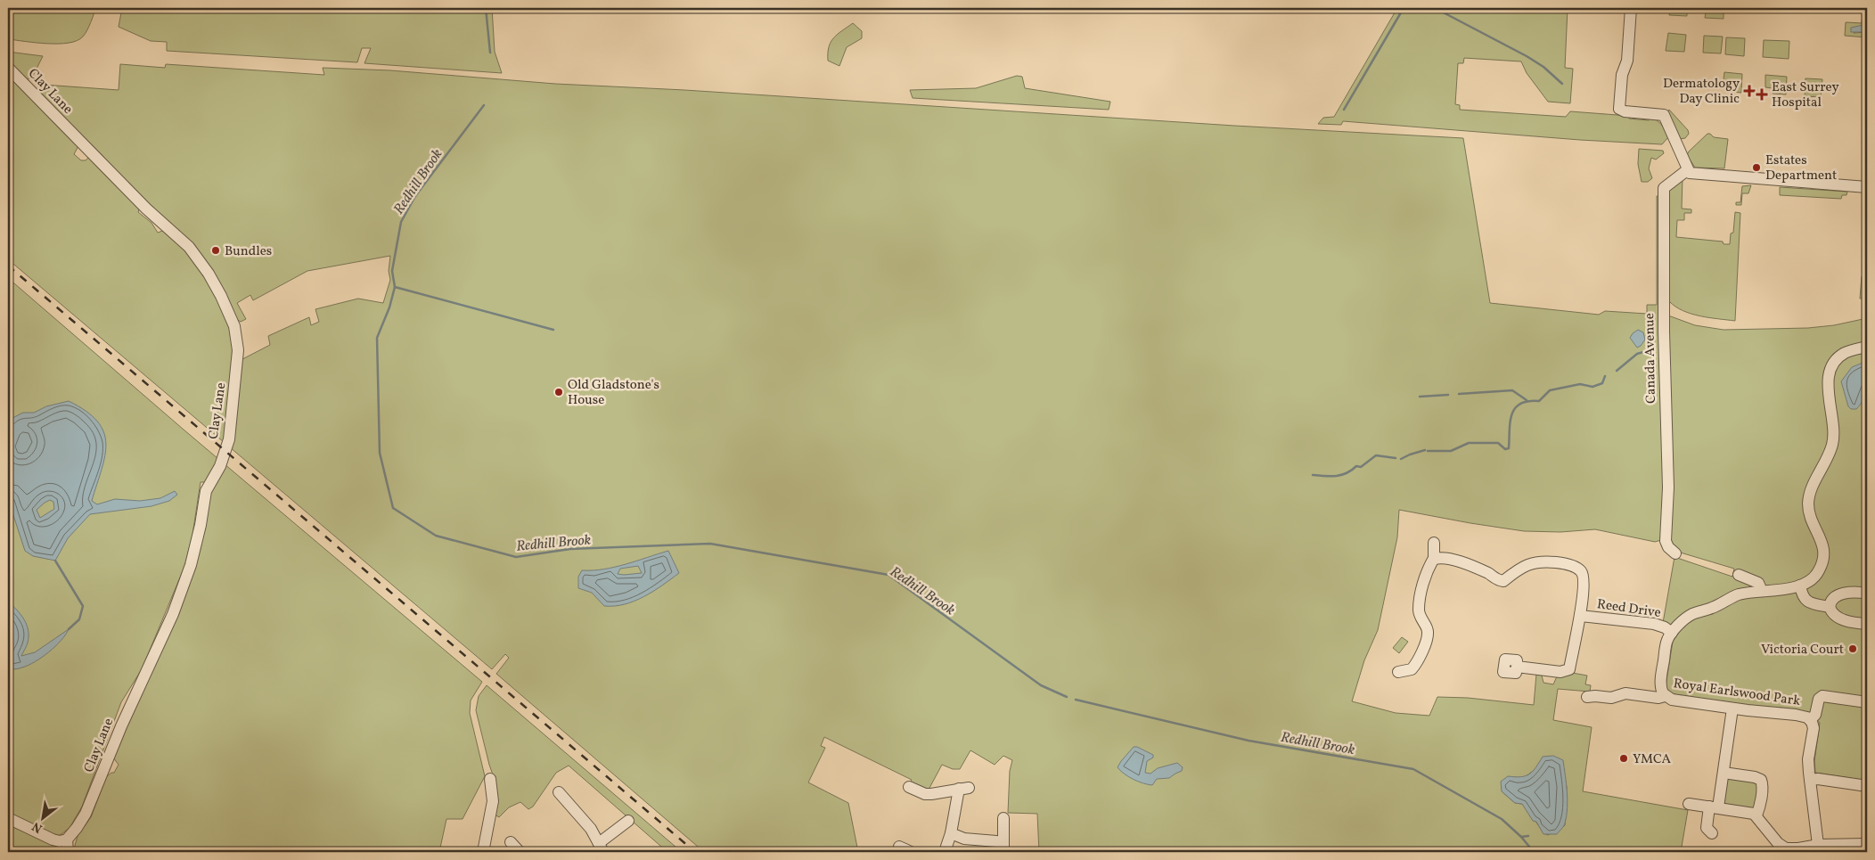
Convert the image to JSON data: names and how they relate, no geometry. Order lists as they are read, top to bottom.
{
  "streets": {
    "street": [
      "Clay Lane",
      "Canada Avenue",
      "Reed Drive",
      "Royal Earlswood Park"
    ]
  },
  "crossings": [
    ["Reed Drive", "Royal Earlswood Park"]
  ],
  "water": ["Redhill Brook"],
  "places": {
    "health": ["Dermatology Day Clinic", "East Surrey Hospital"],
    "other": [
      "Estates Department",
      "Bundles",
      "Old Gladstone's House",
      "Victoria Court",
      "YMCA"
    ]
  },
  "north": "bottom left"
}
